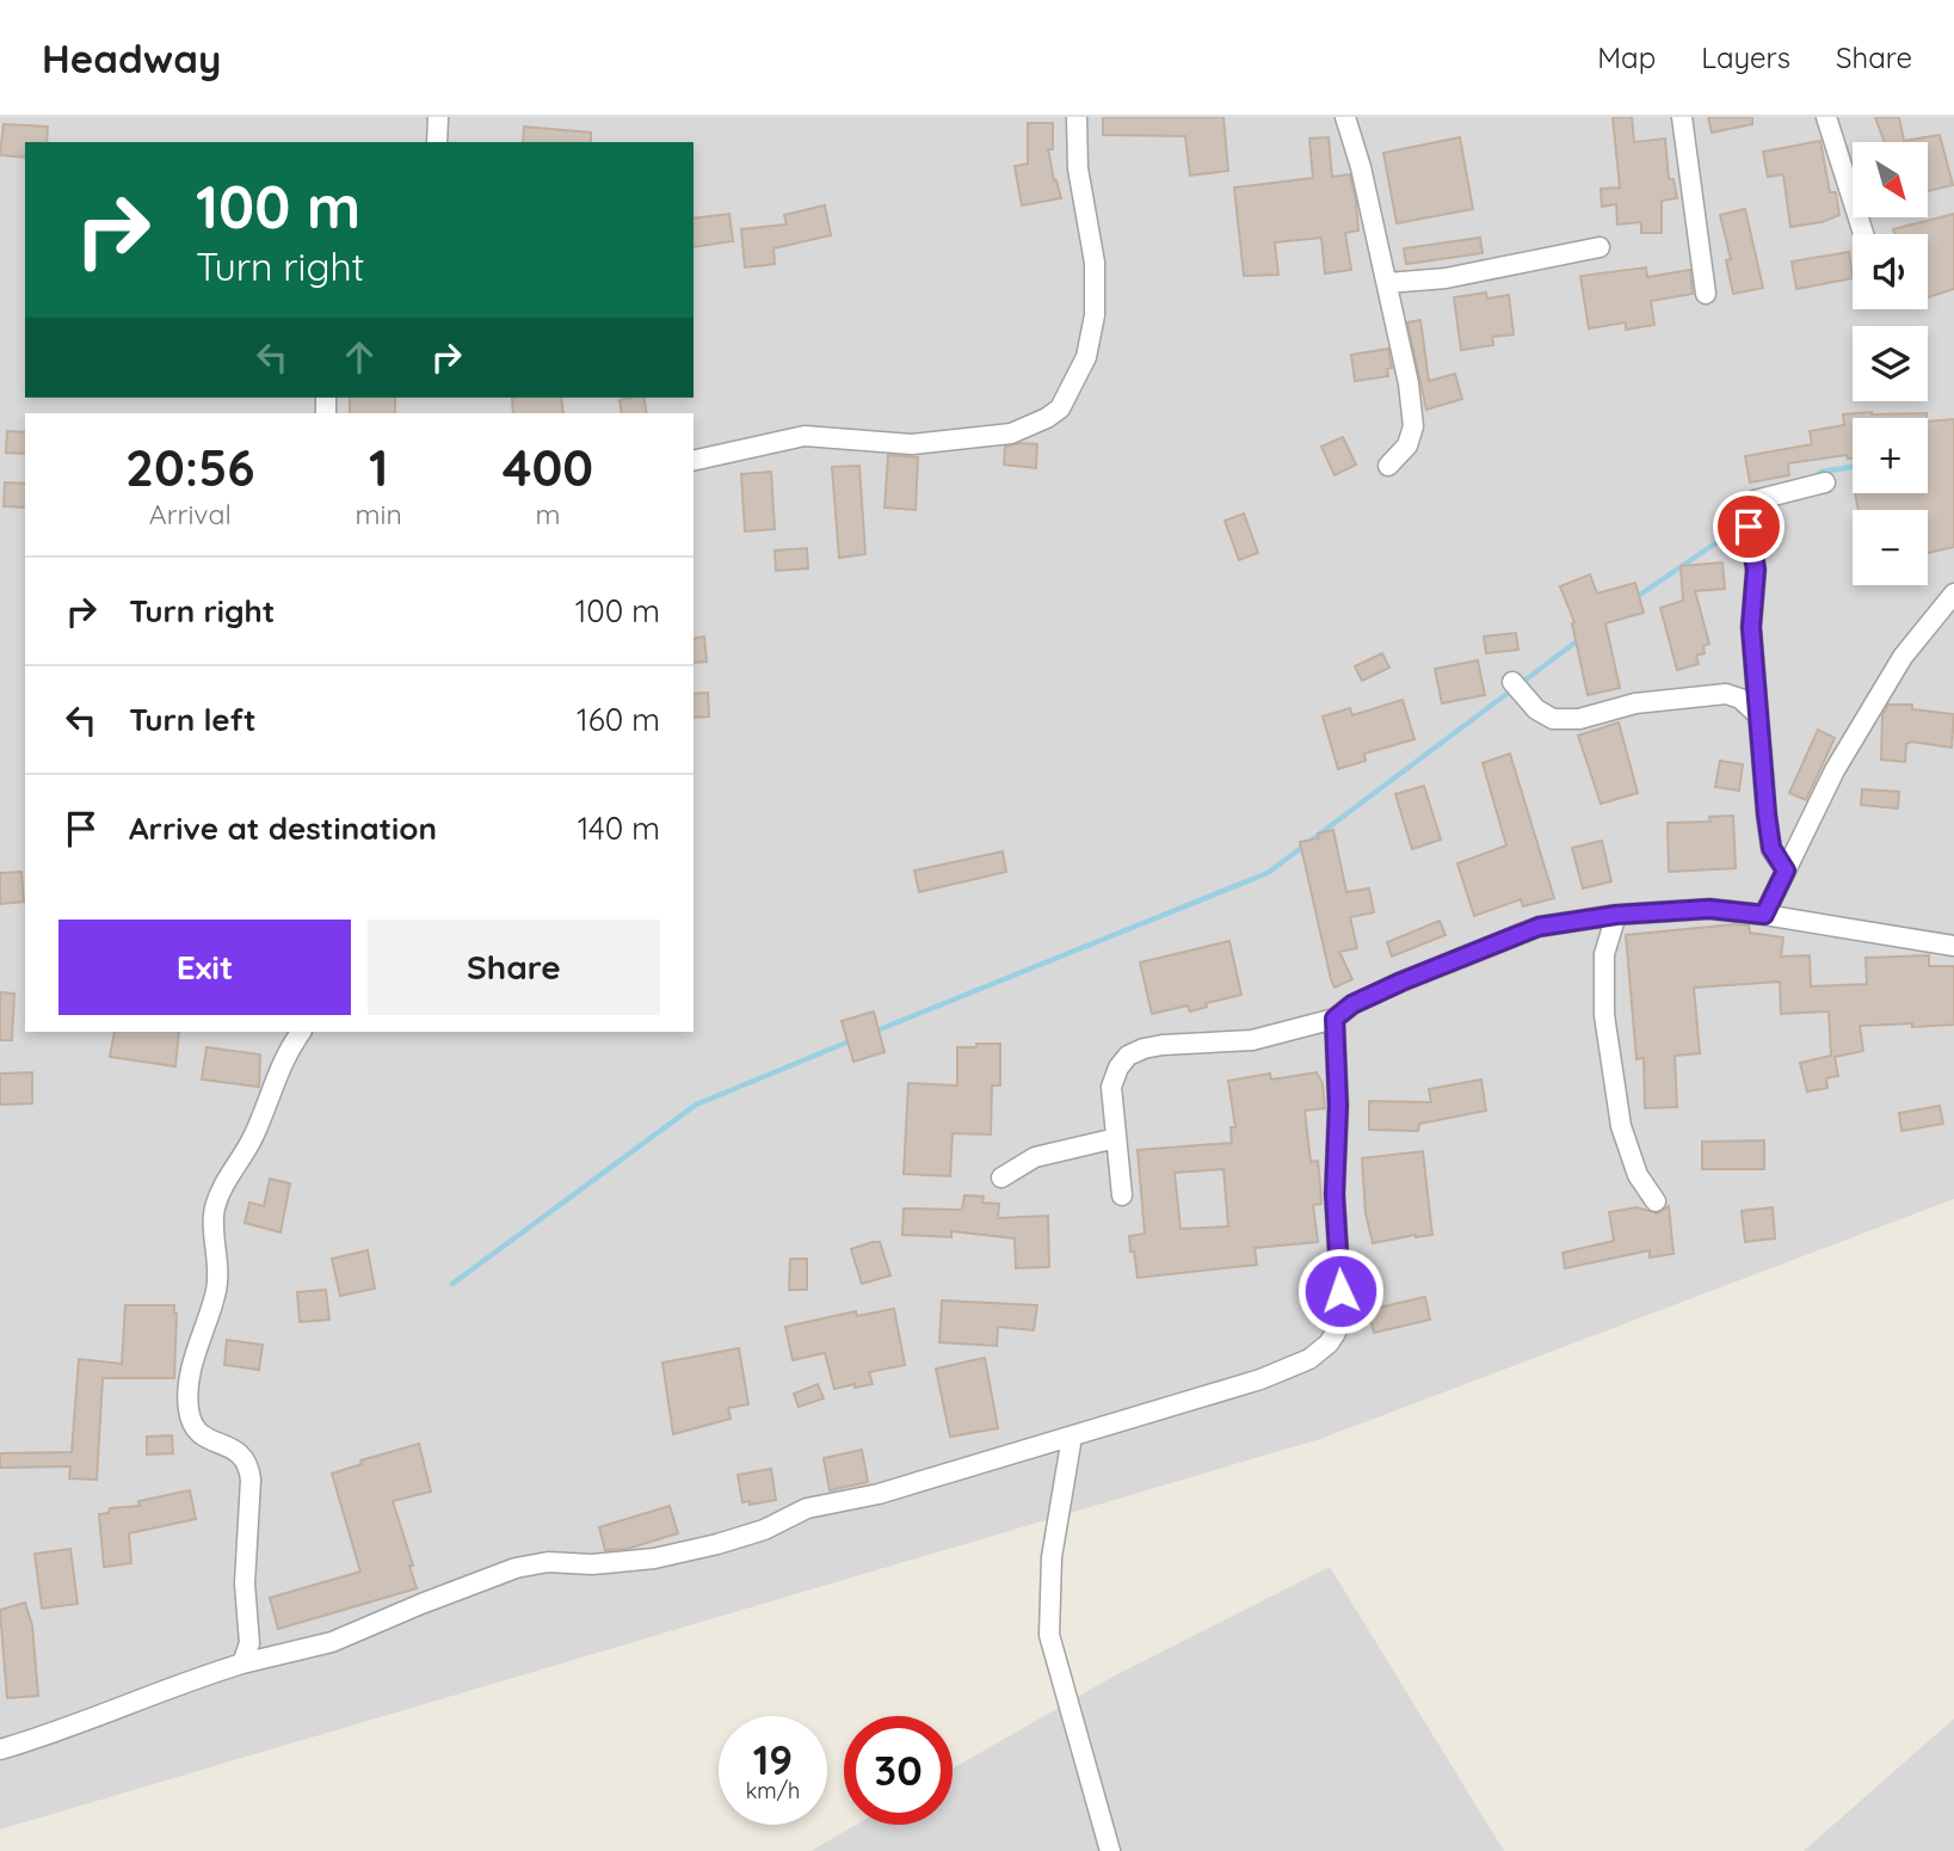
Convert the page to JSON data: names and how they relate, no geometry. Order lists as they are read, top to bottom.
{
  "north": "bottom right",
  "page": {
    "header": "Headway",
    "nav": ["Map", "Layers", "Share"],
    "map_buttons": ["+", "−"],
    "turn": ["100 m", "Turn right"],
    "eta": [
      "20:56",
      "Arrival",
      "1",
      "min",
      "400",
      "m"
    ],
    "list": [
      {
        "name": "Turn right",
        "value": "100 m"
      },
      {
        "name": "Turn left",
        "value": "160 m"
      },
      {
        "name": "Arrive at destination",
        "value": "140 m"
      }
    ],
    "buttons": ["Exit", "Share"],
    "speed": "19 km/h",
    "limit": "30"
  }
}
